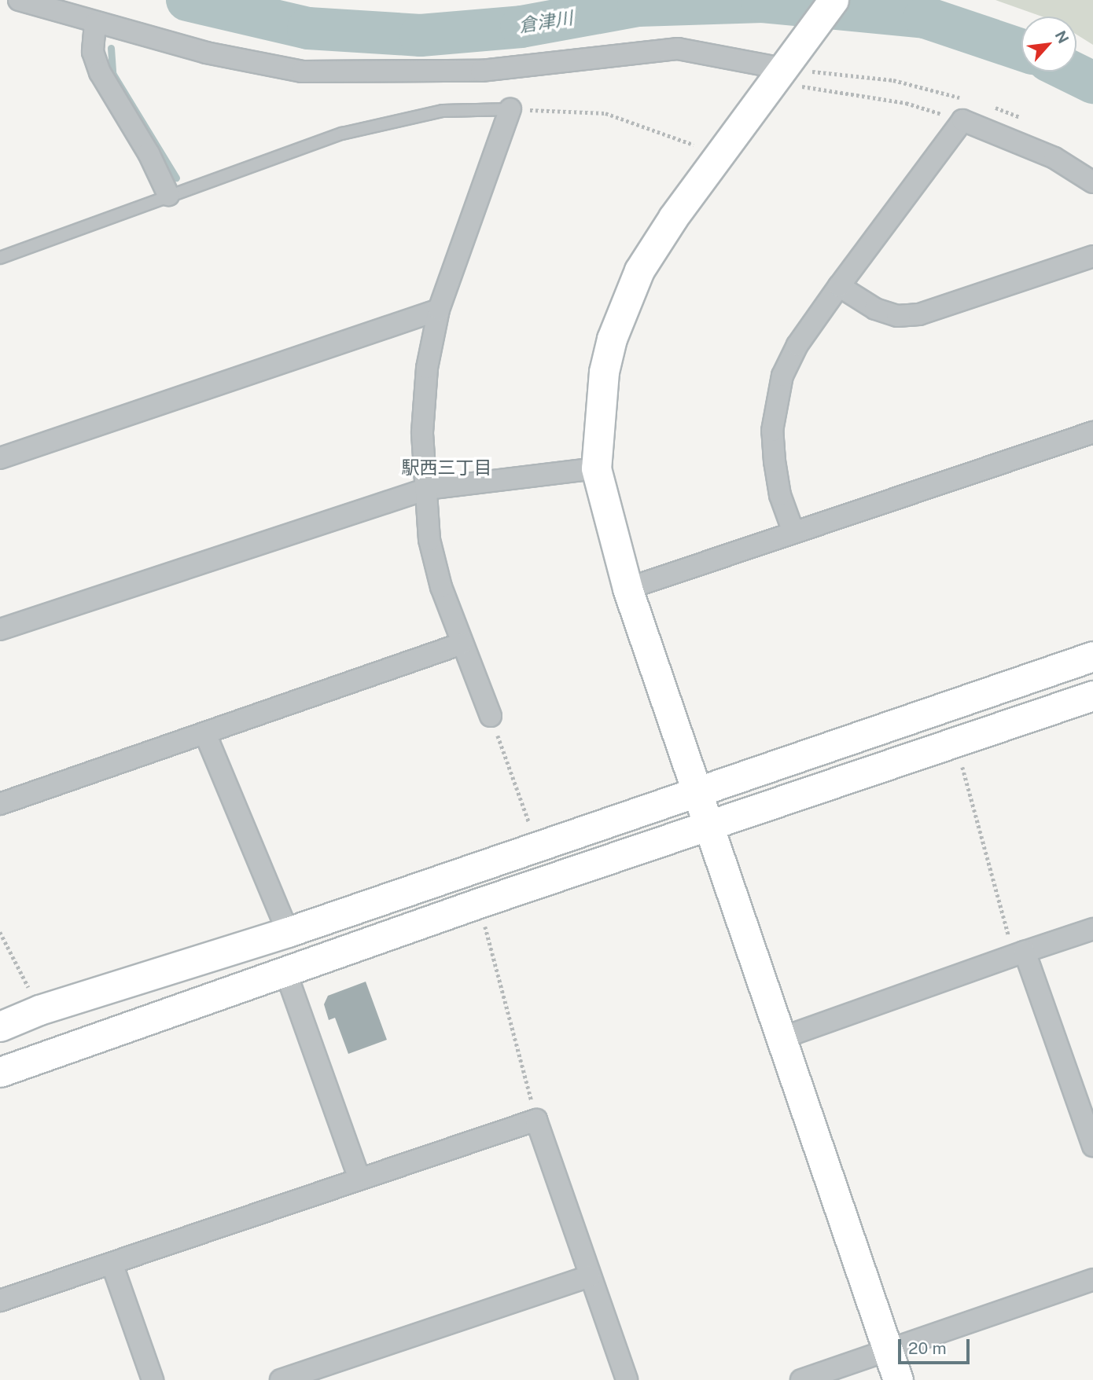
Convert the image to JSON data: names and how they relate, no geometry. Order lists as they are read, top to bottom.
{
  "districts": ["駅西三丁目"],
  "water": ["倉津川"],
  "scale_bar": "20 m",
  "north": "top right"
}
